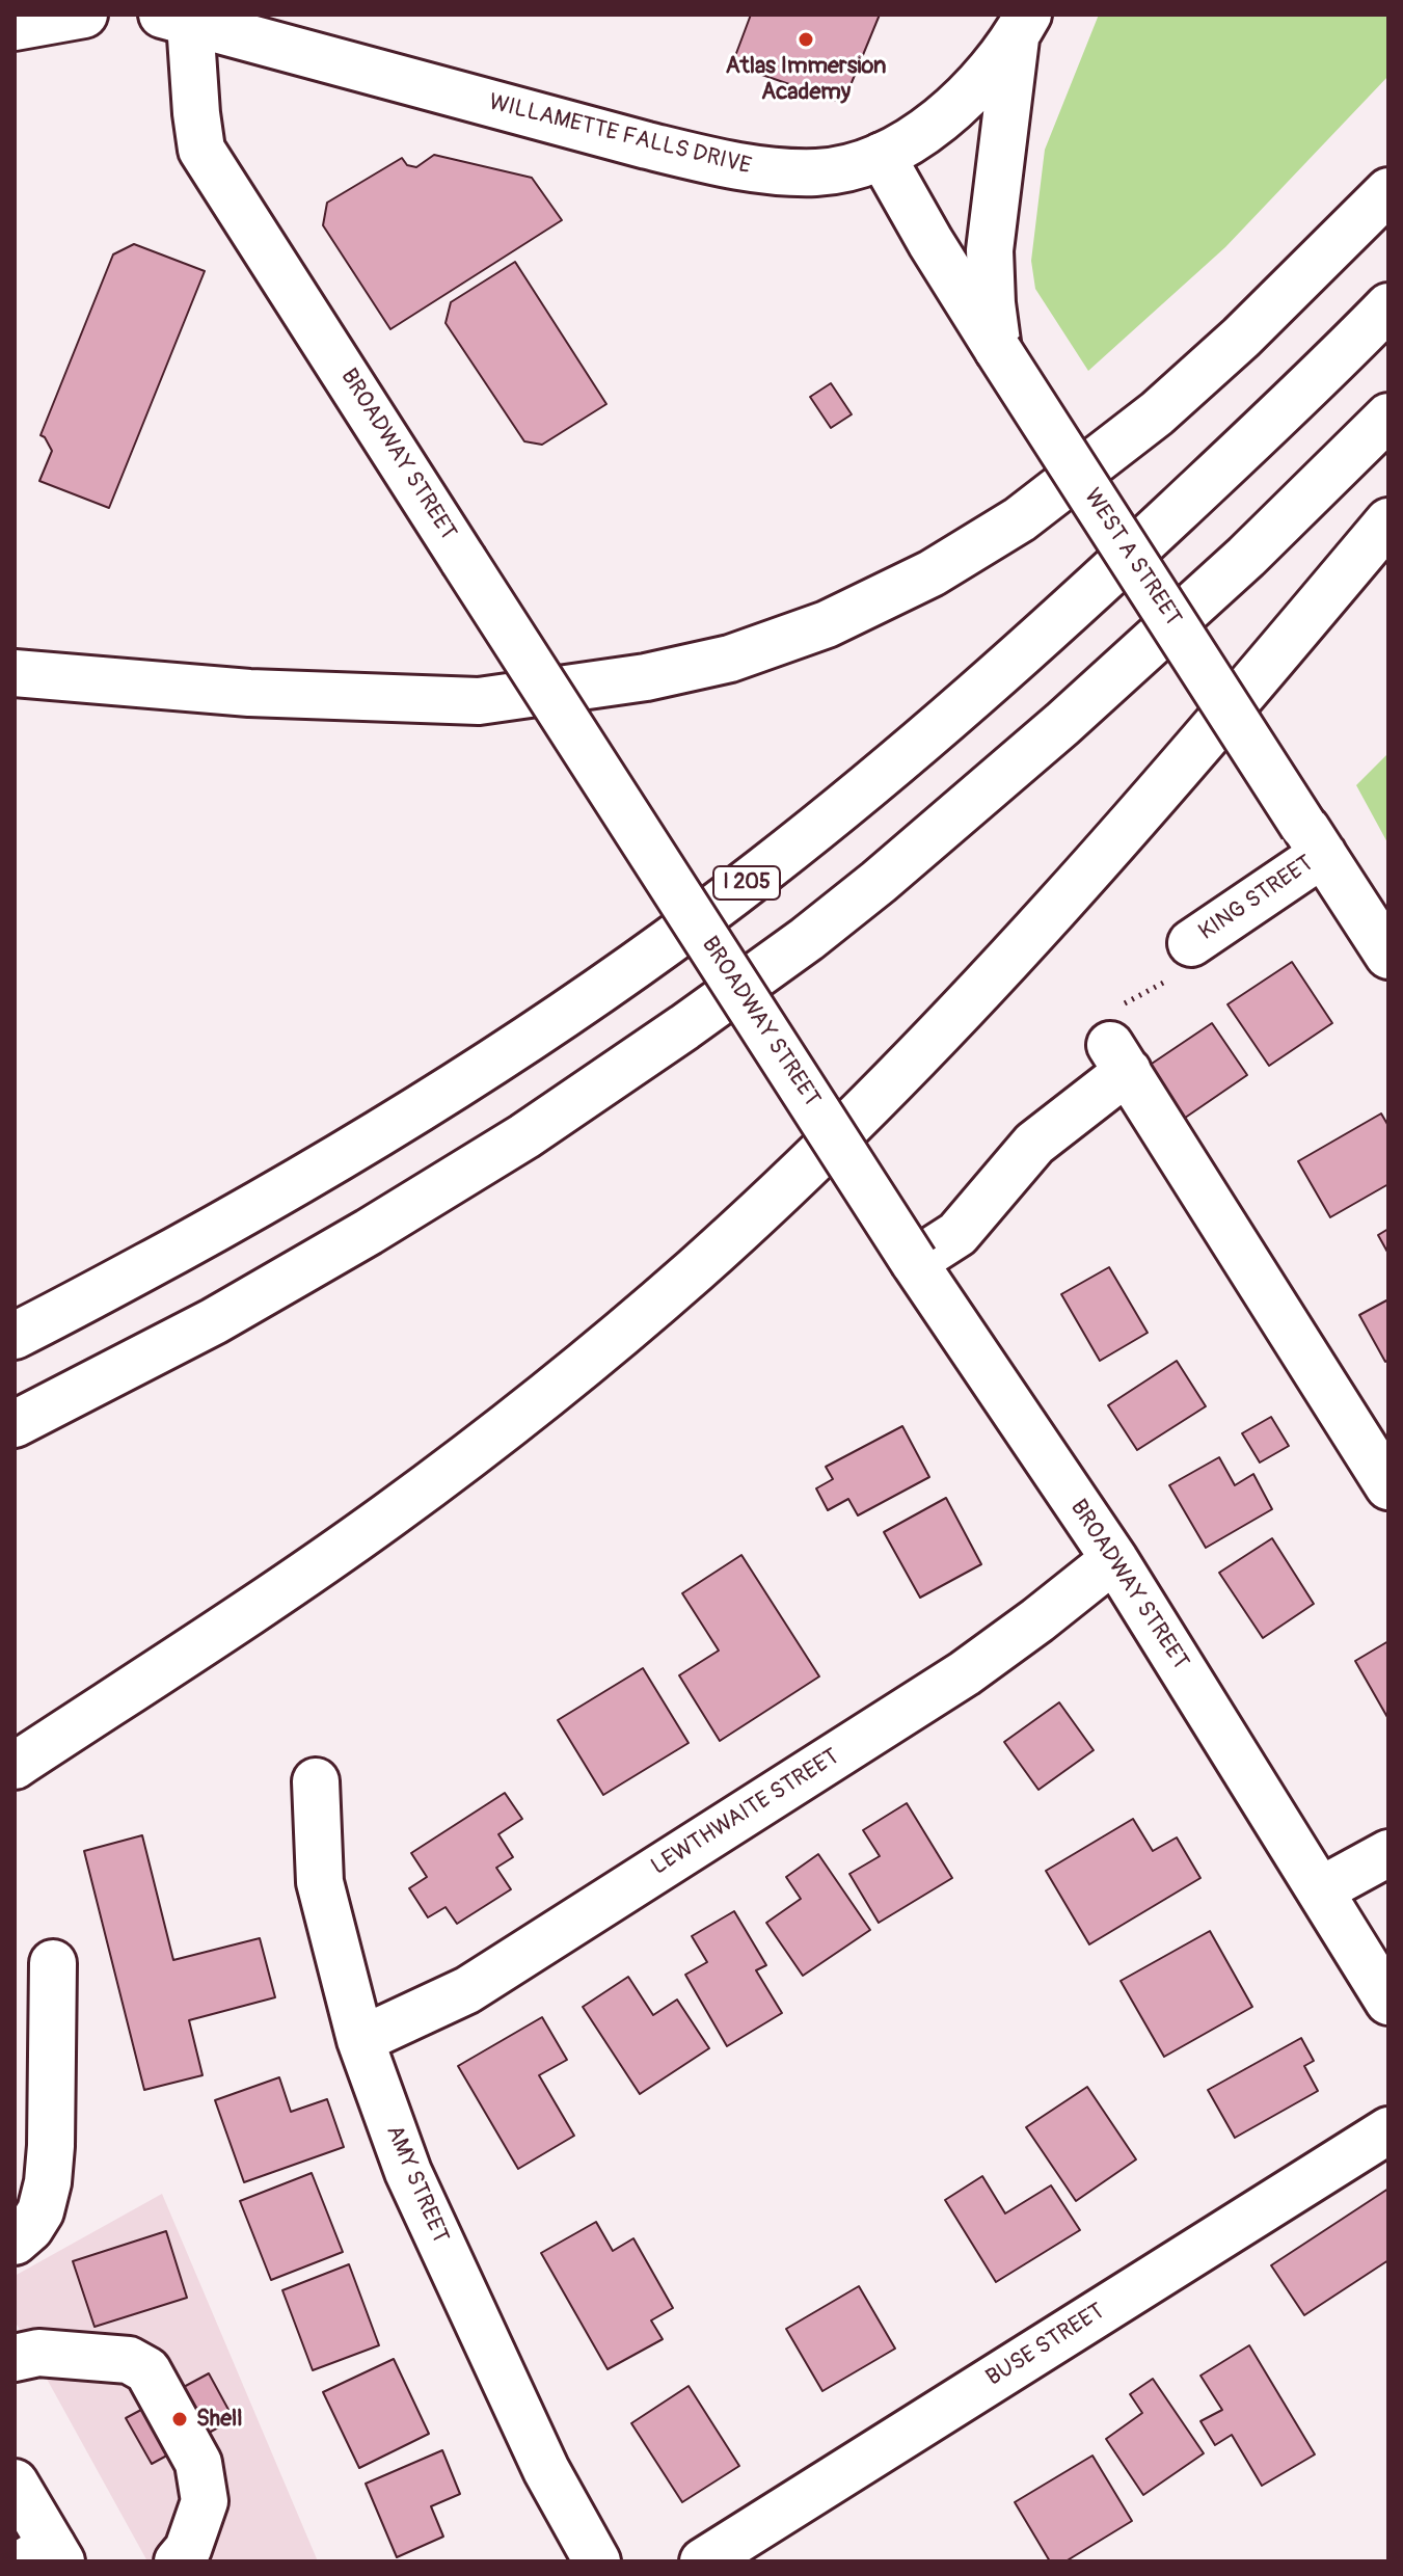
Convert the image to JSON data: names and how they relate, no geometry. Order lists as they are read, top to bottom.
{
  "streets": {
    "main road": [
      "WILLAMETTE FALLS DRIVE",
      "BROADWAY STREET",
      "WEST A STREET",
      "I 205",
      "KING STREET",
      "LEWTHWAITE STREET",
      "AMY STREET",
      "BUSE STREET"
    ]
  },
  "crossings": [
    ["WILLAMETTE FALLS DRIVE", "BROADWAY STREET"],
    ["WILLAMETTE FALLS DRIVE", "WEST A STREET"],
    ["BROADWAY STREET", "LEWTHWAITE STREET"],
    ["WEST A STREET", "KING STREET"],
    ["LEWTHWAITE STREET", "AMY STREET"]
  ],
  "places": ["Atlas Immersion Academy", "Shell"]
}
